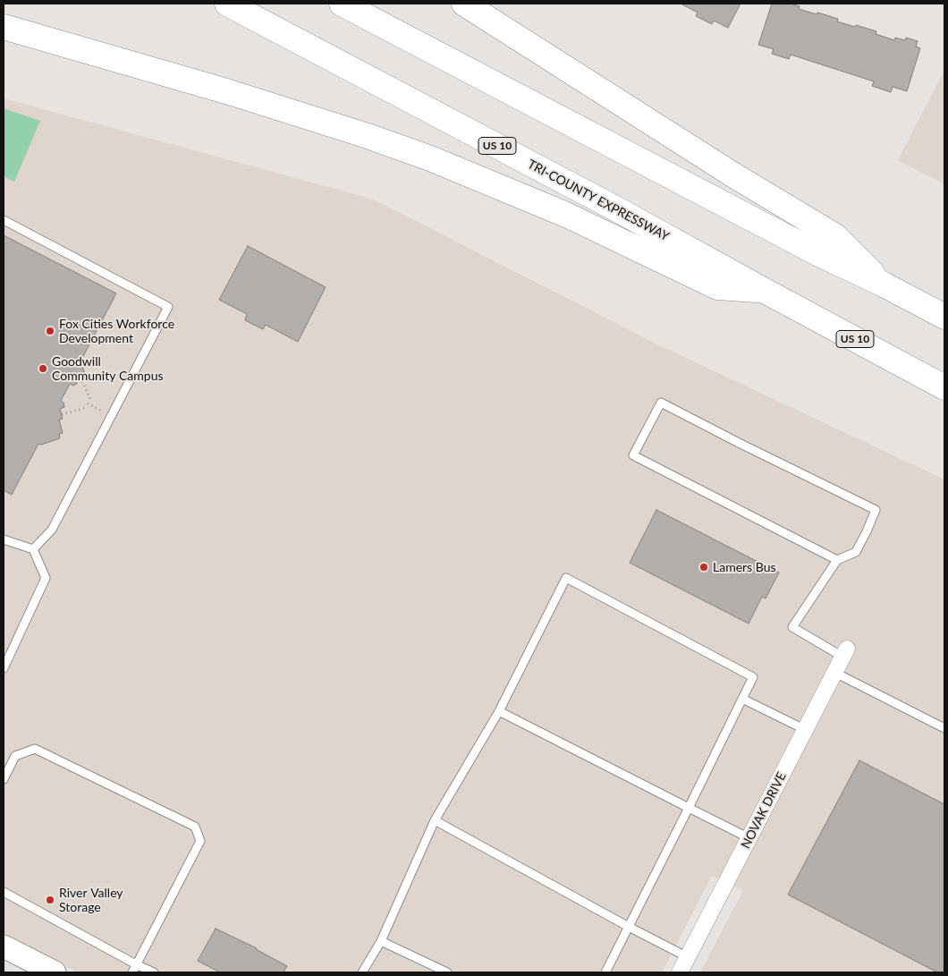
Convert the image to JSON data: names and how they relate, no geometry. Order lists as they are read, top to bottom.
{
  "streets": {
    "highway": ["US 10", "TRI-COUNTY EXPRESSWAY"],
    "street": ["NOVAK DRIVE"]
  },
  "places": [
    "Fox Cities Workforce Development",
    "Goodwill Community Campus",
    "Lamers Bus",
    "River Valley Storage"
  ]
}
